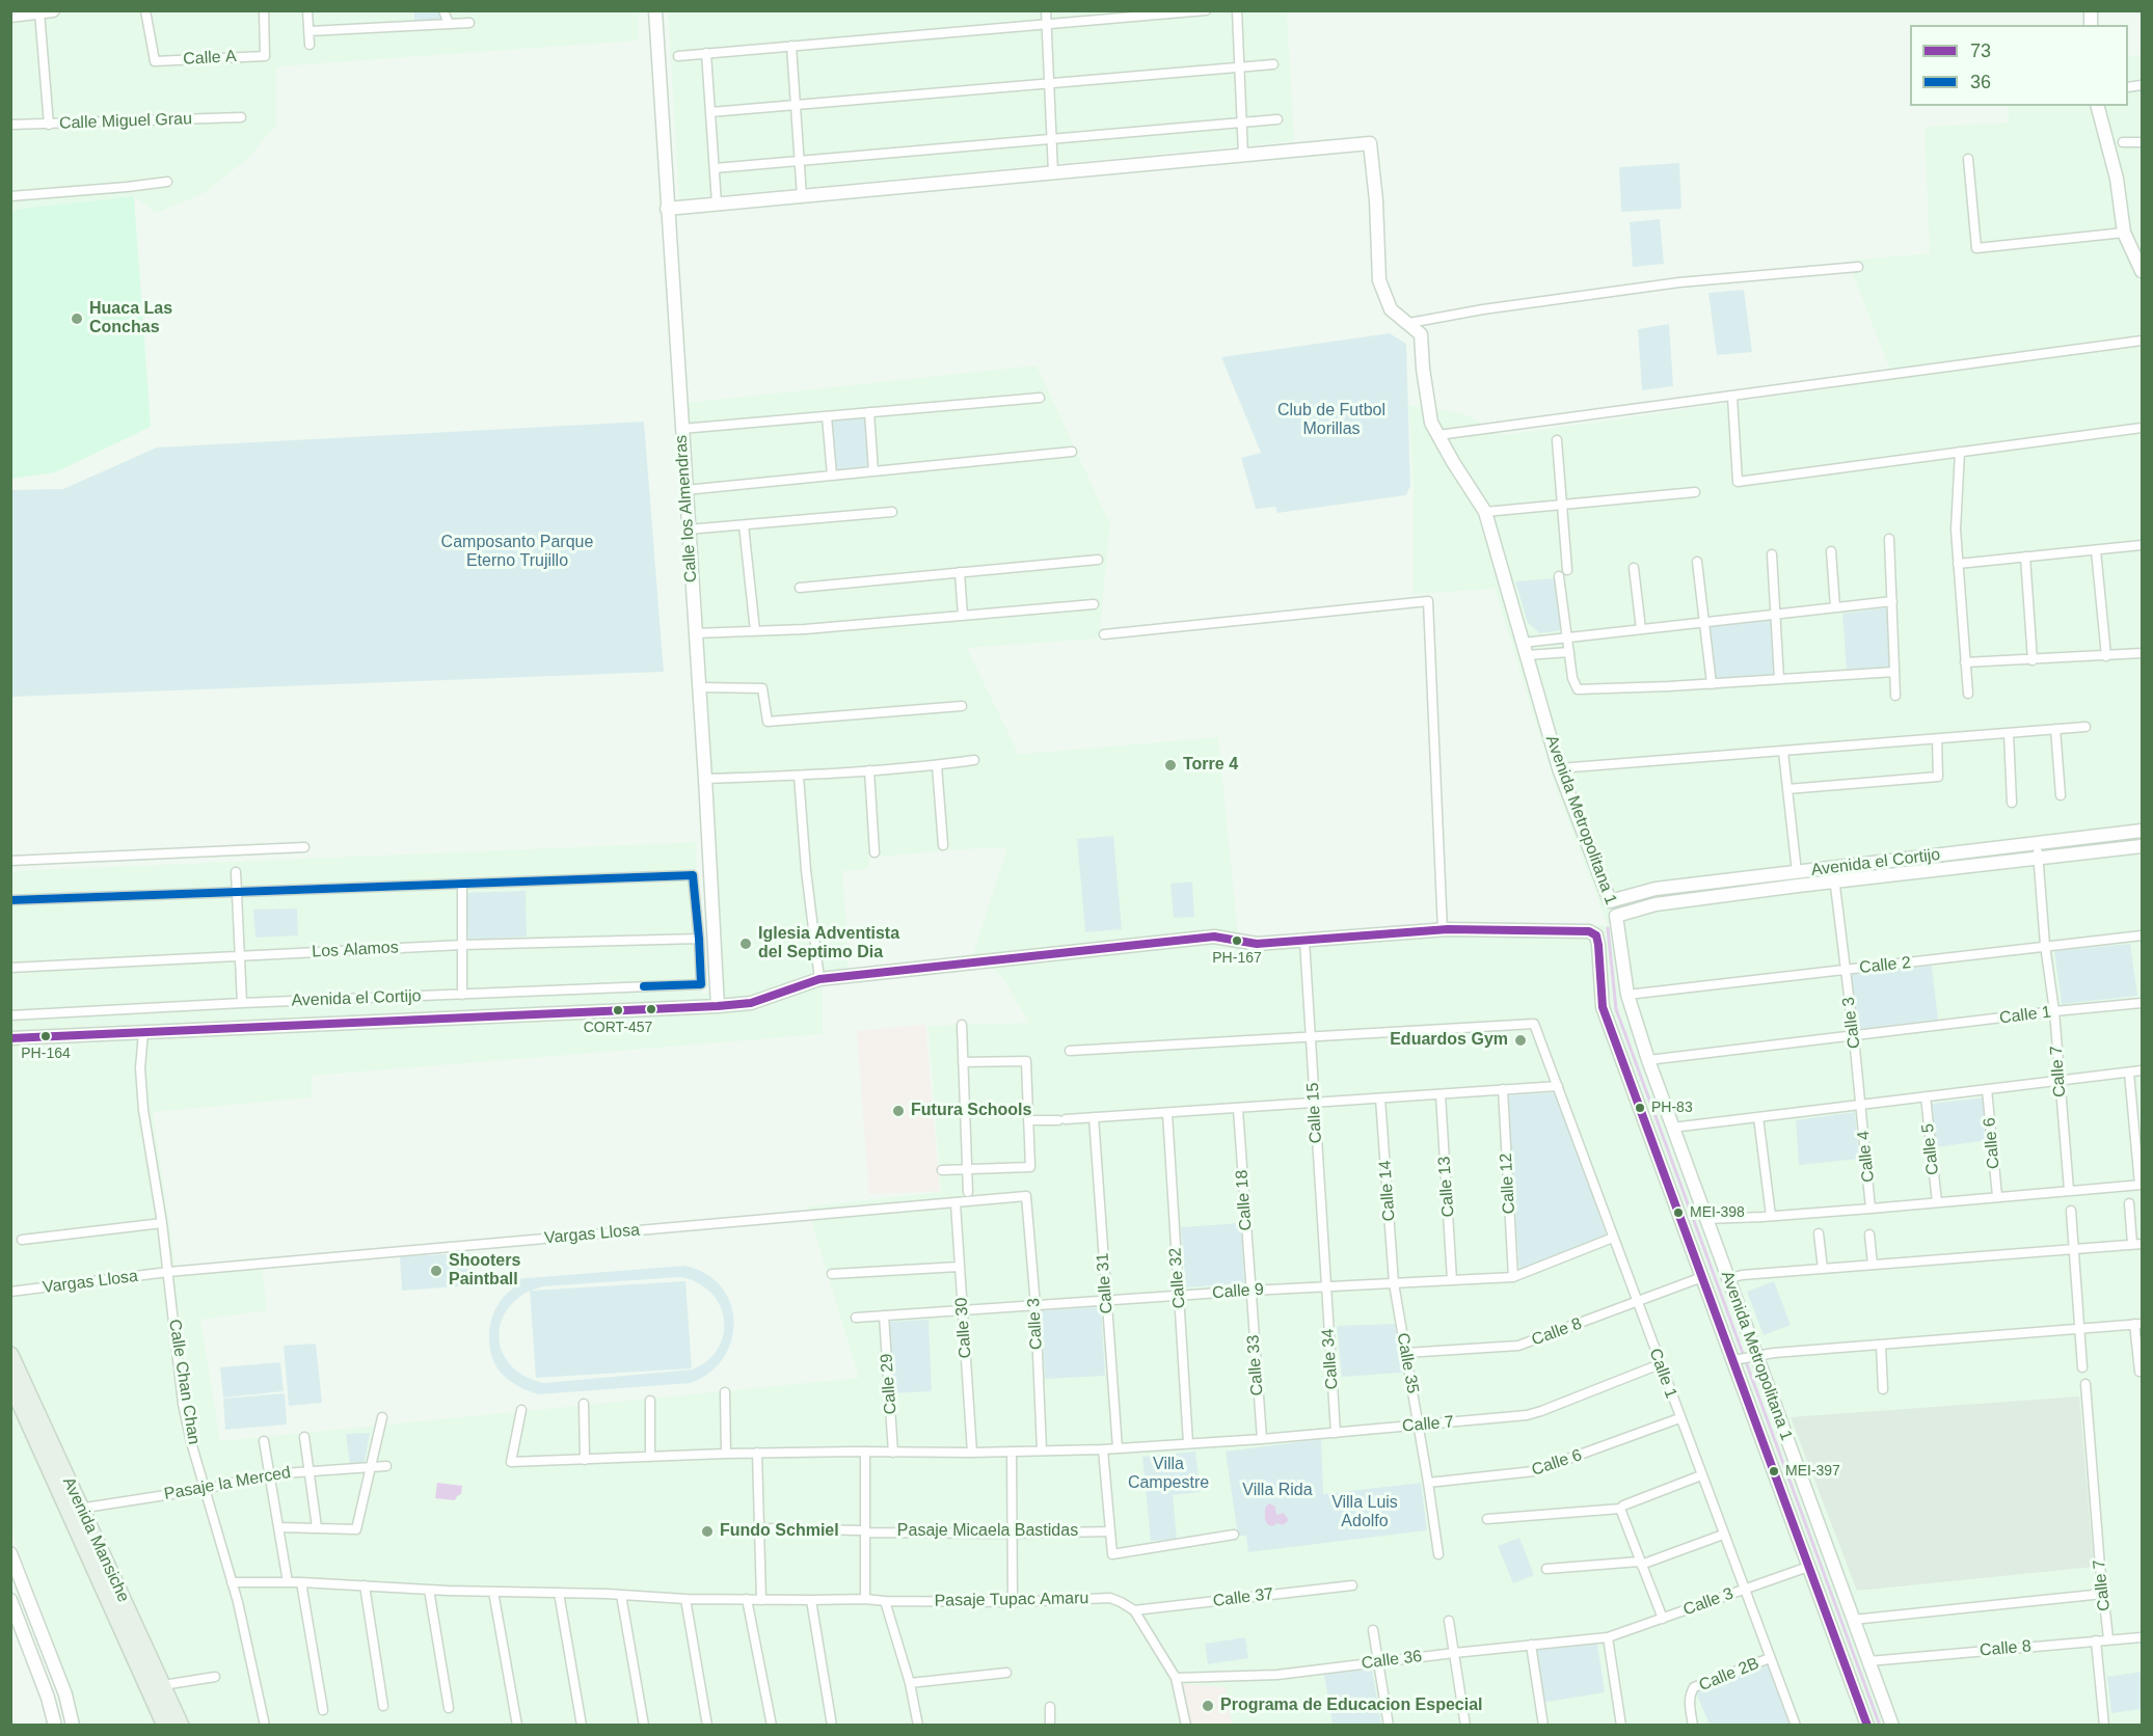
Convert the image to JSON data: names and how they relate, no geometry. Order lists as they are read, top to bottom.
{
  "streets": {
    "highway": ["Avenida Mansiche"],
    "street": [
      "Calle A",
      "Calle Miguel Grau",
      "Calle los Almendras",
      "Avenida Metropolitana 1",
      "Avenida el Cortijo",
      "Los Alamos",
      "Calle 2",
      "Calle 1",
      "Calle 3",
      "Calle 7",
      "Calle 15",
      "Calle 6",
      "Calle 5",
      "Calle 4",
      "Calle 12",
      "Calle 13",
      "Calle 14",
      "Calle 18",
      "Vargas Llosa",
      "Calle 32",
      "Calle 31",
      "Calle 9",
      "Calle 30",
      "Calle 8",
      "Calle 34",
      "Calle 35",
      "Calle 33",
      "Calle Chan Chan",
      "Calle 29",
      "Pasaje la Merced",
      "Pasaje Micaela Bastidas",
      "Calle 37",
      "Pasaje Tupac Amaru",
      "Calle 36",
      "Calle 2B"
    ]
  },
  "crossings": [
    ["Avenida Metropolitana 1", "Avenida el Cortijo"],
    ["Avenida Metropolitana 1", "Calle 2"],
    ["Avenida Metropolitana 1", "Calle 1"],
    ["Avenida Metropolitana 1", "Calle 3"],
    ["Avenida Metropolitana 1", "Calle 8"],
    ["Avenida el Cortijo", "Los Alamos"],
    ["Avenida el Cortijo", "Calle 3"],
    ["Avenida el Cortijo", "Calle 7"],
    ["Calle 2", "Calle 3"],
    ["Calle 2", "Calle 7"],
    ["Calle 1", "Calle 3"],
    ["Calle 1", "Calle 7"],
    ["Calle 1", "Calle 15"],
    ["Calle 1", "Calle 6"],
    ["Calle 1", "Calle 9"],
    ["Calle 1", "Calle 8"],
    ["Calle 1", "Calle 2B"],
    ["Calle 3", "Calle 7"],
    ["Calle 3", "Calle 4"],
    ["Calle 3", "Vargas Llosa"],
    ["Calle 3", "Calle 9"],
    ["Calle 3", "Calle 36"],
    ["Calle 7", "Calle 32"],
    ["Calle 7", "Calle 31"],
    ["Calle 7", "Calle 30"],
    ["Calle 7", "Calle 8"],
    ["Calle 7", "Calle 34"],
    ["Calle 7", "Calle 35"],
    ["Calle 7", "Calle 33"],
    ["Calle 7", "Calle 29"],
    ["Calle 15", "Calle 9"],
    ["Calle 15", "Calle 34"],
    ["Calle 6", "Calle 35"],
    ["Calle 12", "Calle 9"],
    ["Calle 13", "Calle 9"],
    ["Calle 14", "Calle 9"],
    ["Calle 14", "Calle 35"],
    ["Calle 18", "Calle 9"],
    ["Calle 18", "Calle 33"],
    ["Vargas Llosa", "Calle 30"],
    ["Vargas Llosa", "Calle Chan Chan"],
    ["Calle 32", "Calle 9"],
    ["Calle 31", "Calle 9"],
    ["Calle 9", "Calle 30"],
    ["Calle 9", "Calle 34"],
    ["Calle 9", "Calle 35"],
    ["Calle 9", "Calle 33"],
    ["Calle 9", "Calle 29"],
    ["Calle 8", "Calle 35"],
    ["Calle Chan Chan", "Pasaje la Merced"],
    ["Calle Chan Chan", "Pasaje Tupac Amaru"],
    ["Pasaje la Merced", "Avenida Mansiche"],
    ["Calle 37", "Pasaje Tupac Amaru"]
  ],
  "parks": [
    "Club de Futbol Morillas",
    "Camposanto Parque Eterno Trujillo",
    "Villa Campestre",
    "Villa Rida",
    "Villa Luis Adolfo"
  ],
  "places": [
    "Huaca Las Conchas",
    "Torre 4",
    "PH-167",
    "Iglesia Adventista del Septimo Dia",
    "CORT-457",
    "PH-164",
    "Eduardos Gym",
    "PH-83",
    "Futura Schools",
    "MEI-398",
    "Shooters Paintball",
    "MEI-397",
    "Fundo Schmiel",
    "Programa de Educacion Especial"
  ],
  "lines": ["transit line 36", "transit line 73"],
  "legend": ["73", "36"]
}
